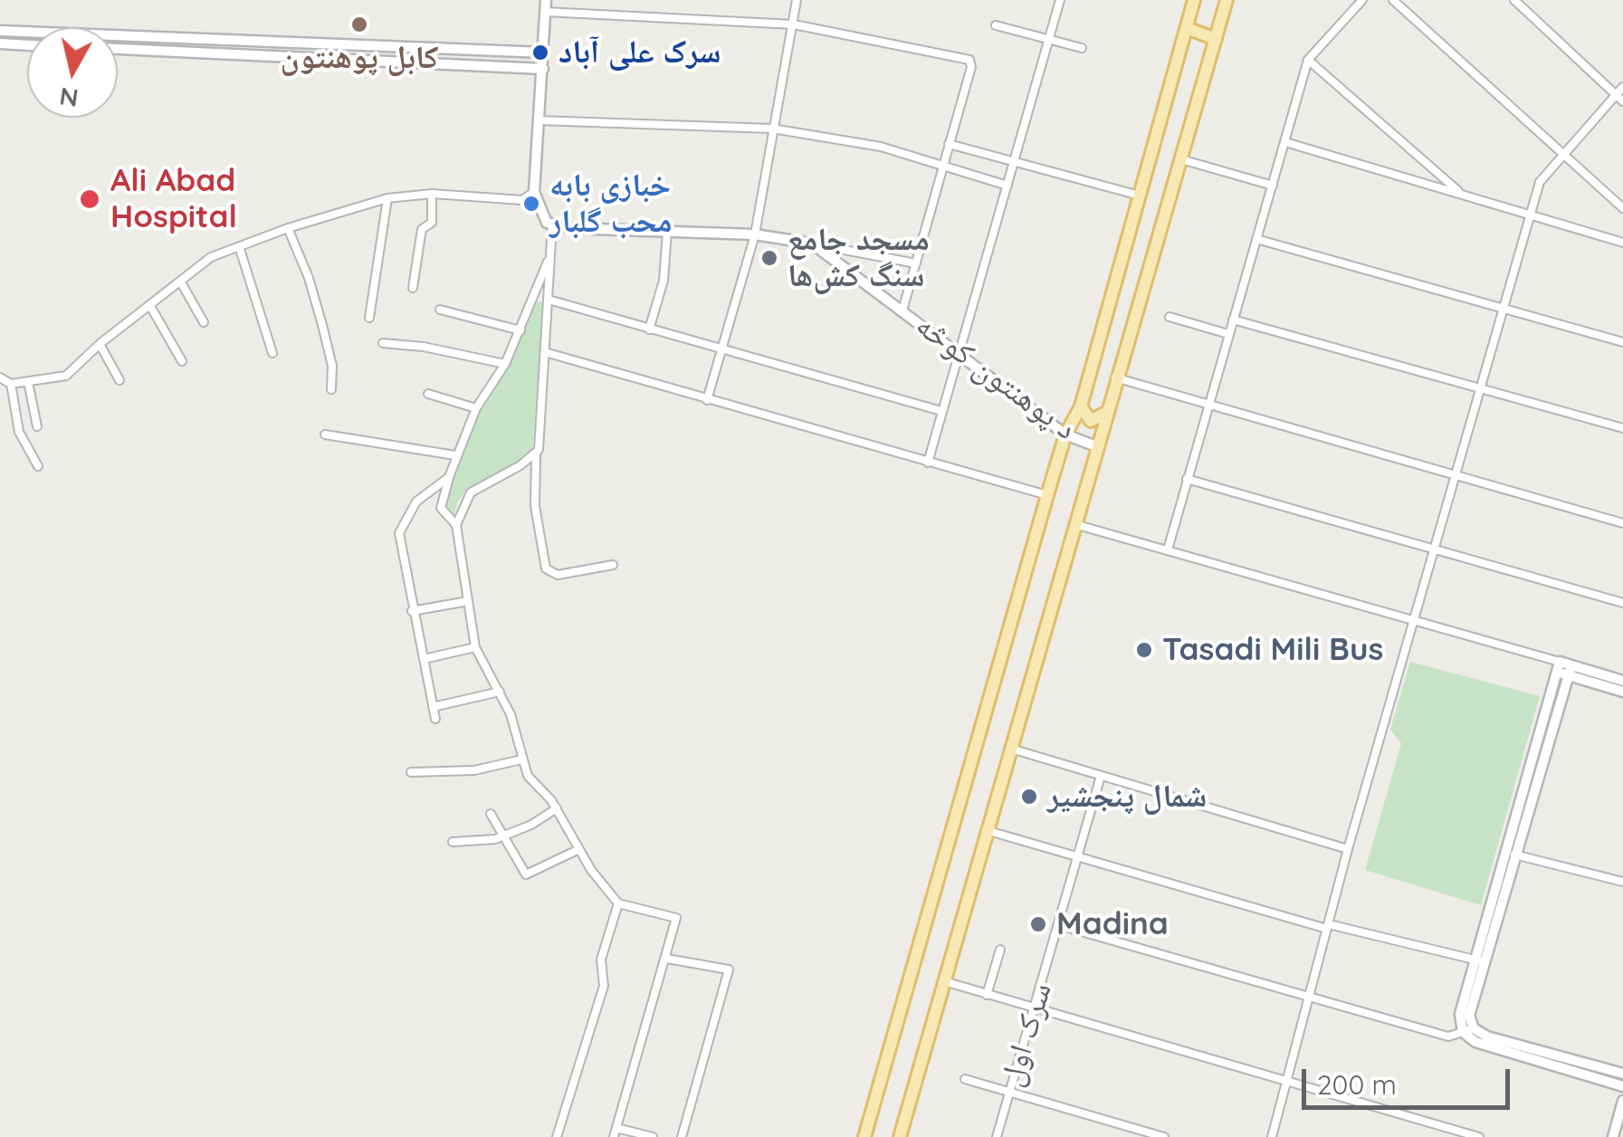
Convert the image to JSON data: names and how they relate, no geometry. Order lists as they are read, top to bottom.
{
  "streets": {
    "street": ["د پوهنتون کوڅه", "سرک‌ اول"]
  },
  "places": [
    "کابل پوهنتون",
    "سرک علی آباد",
    "Ali Abad Hospital",
    "خبازی بابه محب گلبار",
    "مسجد جامع سنگ کش‌ها",
    "Tasadi Mili Bus",
    "شمال پنجشیر",
    "Madina"
  ],
  "scale_bar": "200 m",
  "north": "bottom"
}
